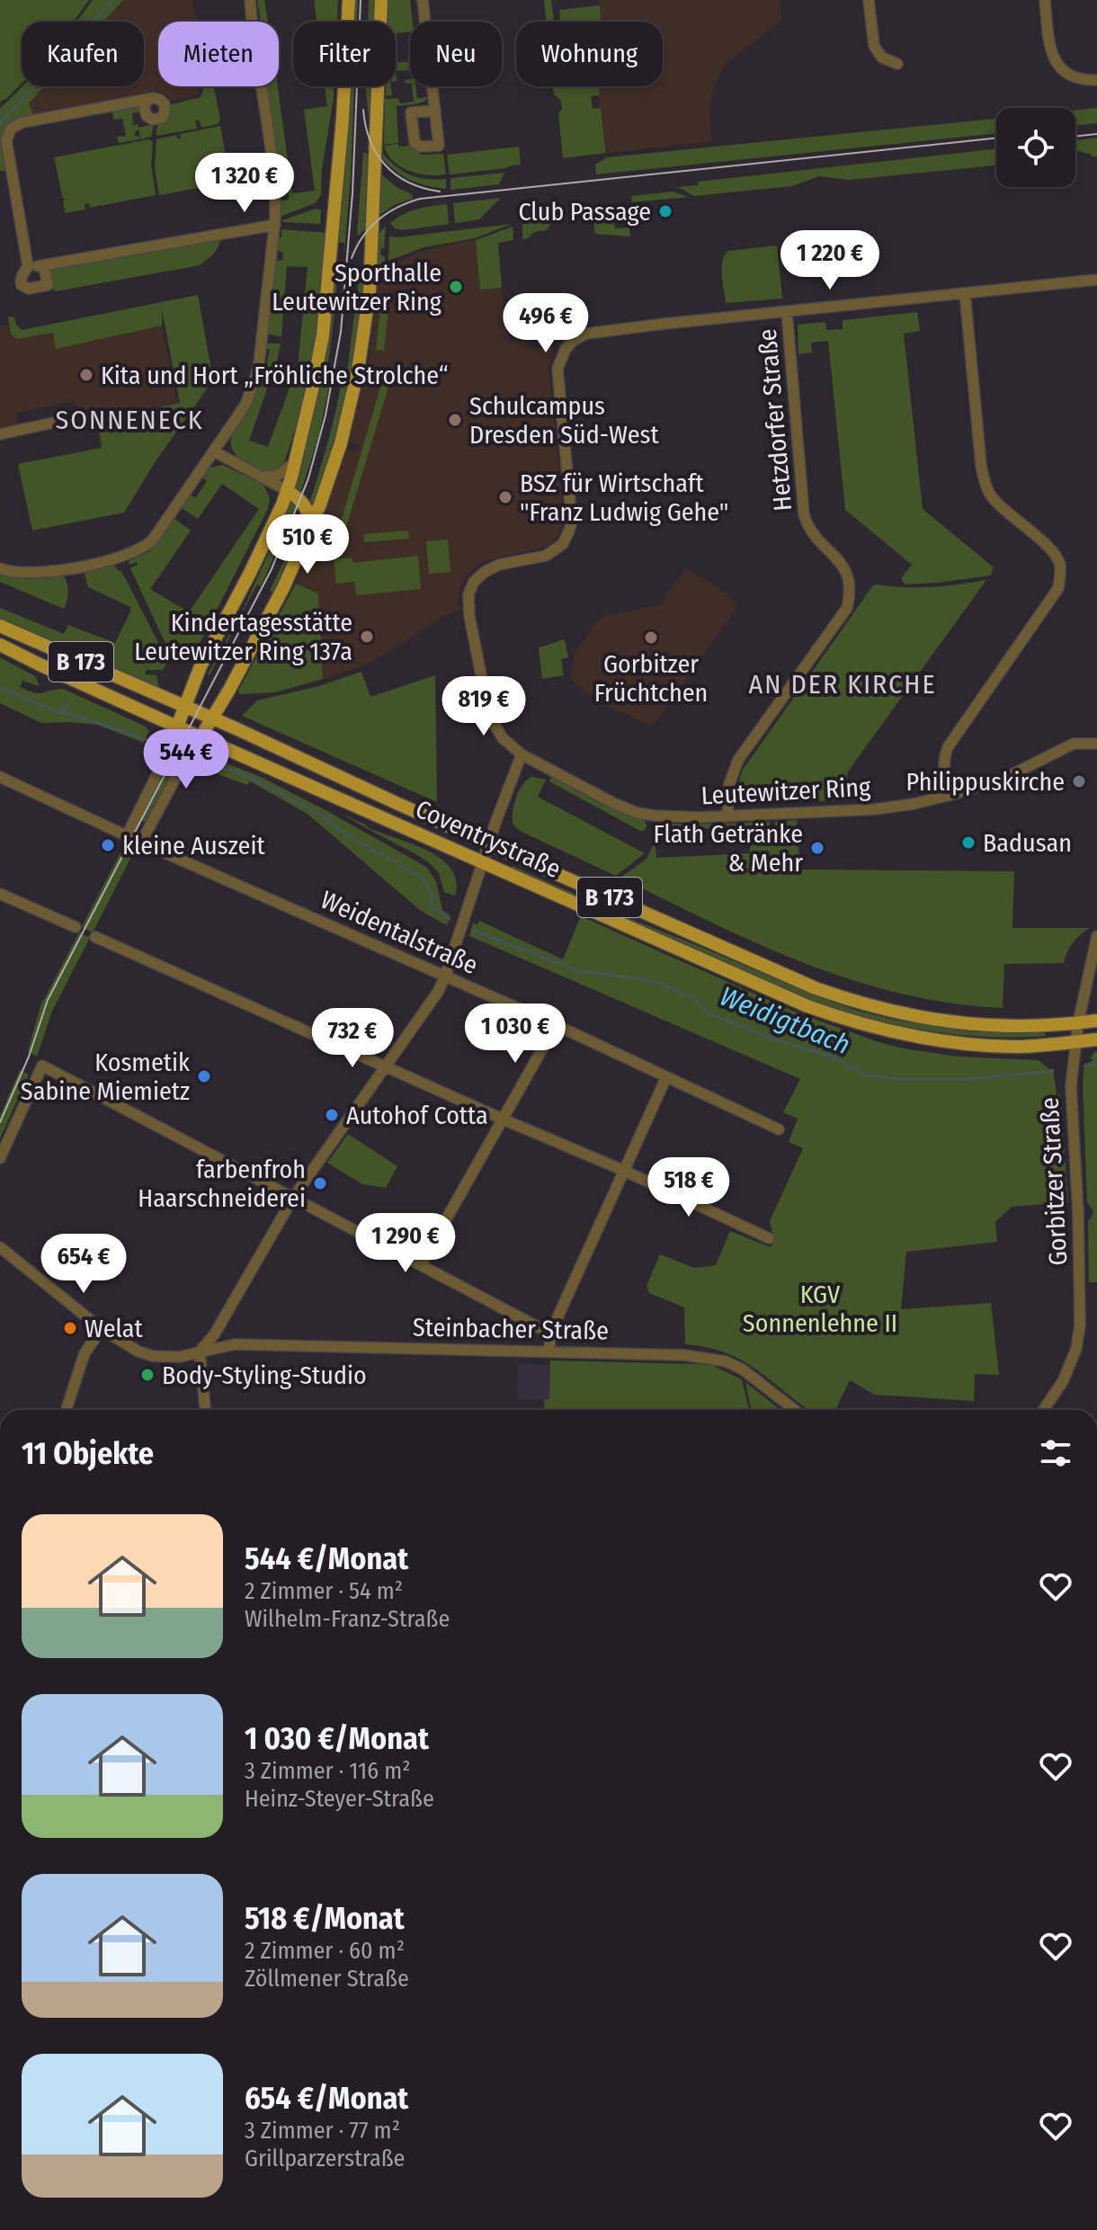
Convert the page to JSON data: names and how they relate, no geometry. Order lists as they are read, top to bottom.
{
  "streets": {
    "main road": ["B 173", "Coventrystraße"],
    "street": [
      "Hetzdorfer Straße",
      "Leutewitzer Ring",
      "Weidentalstraße",
      "Gorbitzer Straße",
      "Steinbacher Straße"
    ]
  },
  "crossings": [
    ["Hetzdorfer Straße", "Leutewitzer Ring"],
    ["Coventrystraße", "Gorbitzer Straße"]
  ],
  "districts": ["SONNENECK", "AN DER KIRCHE"],
  "water": ["Weidigtbach"],
  "parks": ["KGV Sonnenlehne II"],
  "places": [
    "Club Passage",
    "Sporthalle Leutewitzer Ring",
    "Kita und Hort „Fröhliche Strolche“",
    "Schulcampus Dresden Süd-West",
    "BSZ für Wirtschaft \"Franz Ludwig Gehe\"",
    "Kindertagesstätte Leutewitzer Ring 137a",
    "Gorbitzer Früchtchen",
    "Philippuskirche",
    "Badusan",
    "kleine Auszeit",
    "Flath Getränke & Mehr",
    "Kosmetik Sabine Miemietz",
    "Autohof Cotta",
    "farbenfroh Haarschneiderei",
    "Welat",
    "Body-Styling-Studio"
  ],
  "page": {
    "chip": [
      "Kaufen",
      "Mieten",
      "Filter",
      "Neu",
      "Wohnung"
    ],
    "price": [
      "1 320 €",
      "1 220 €",
      "496 €",
      "510 €",
      "819 €",
      "544 €",
      "1 030 €",
      "732 €",
      "518 €",
      "1 290 €",
      "654 €"
    ],
    "heading": "11 Objekte",
    "list": [
      {
        "name": "544 €/Monat",
        "note": "2 Zimmer · 54 m² · Wilhelm-Franz-Straße"
      },
      {
        "name": "1 030 €/Monat",
        "note": "3 Zimmer · 116 m² · Heinz-Steyer-Straße"
      },
      {
        "name": "518 €/Monat",
        "note": "2 Zimmer · 60 m² · Zöllmener Straße"
      },
      {
        "name": "654 €/Monat",
        "note": "3 Zimmer · 77 m² · Grillparzerstraße"
      }
    ]
  }
}
